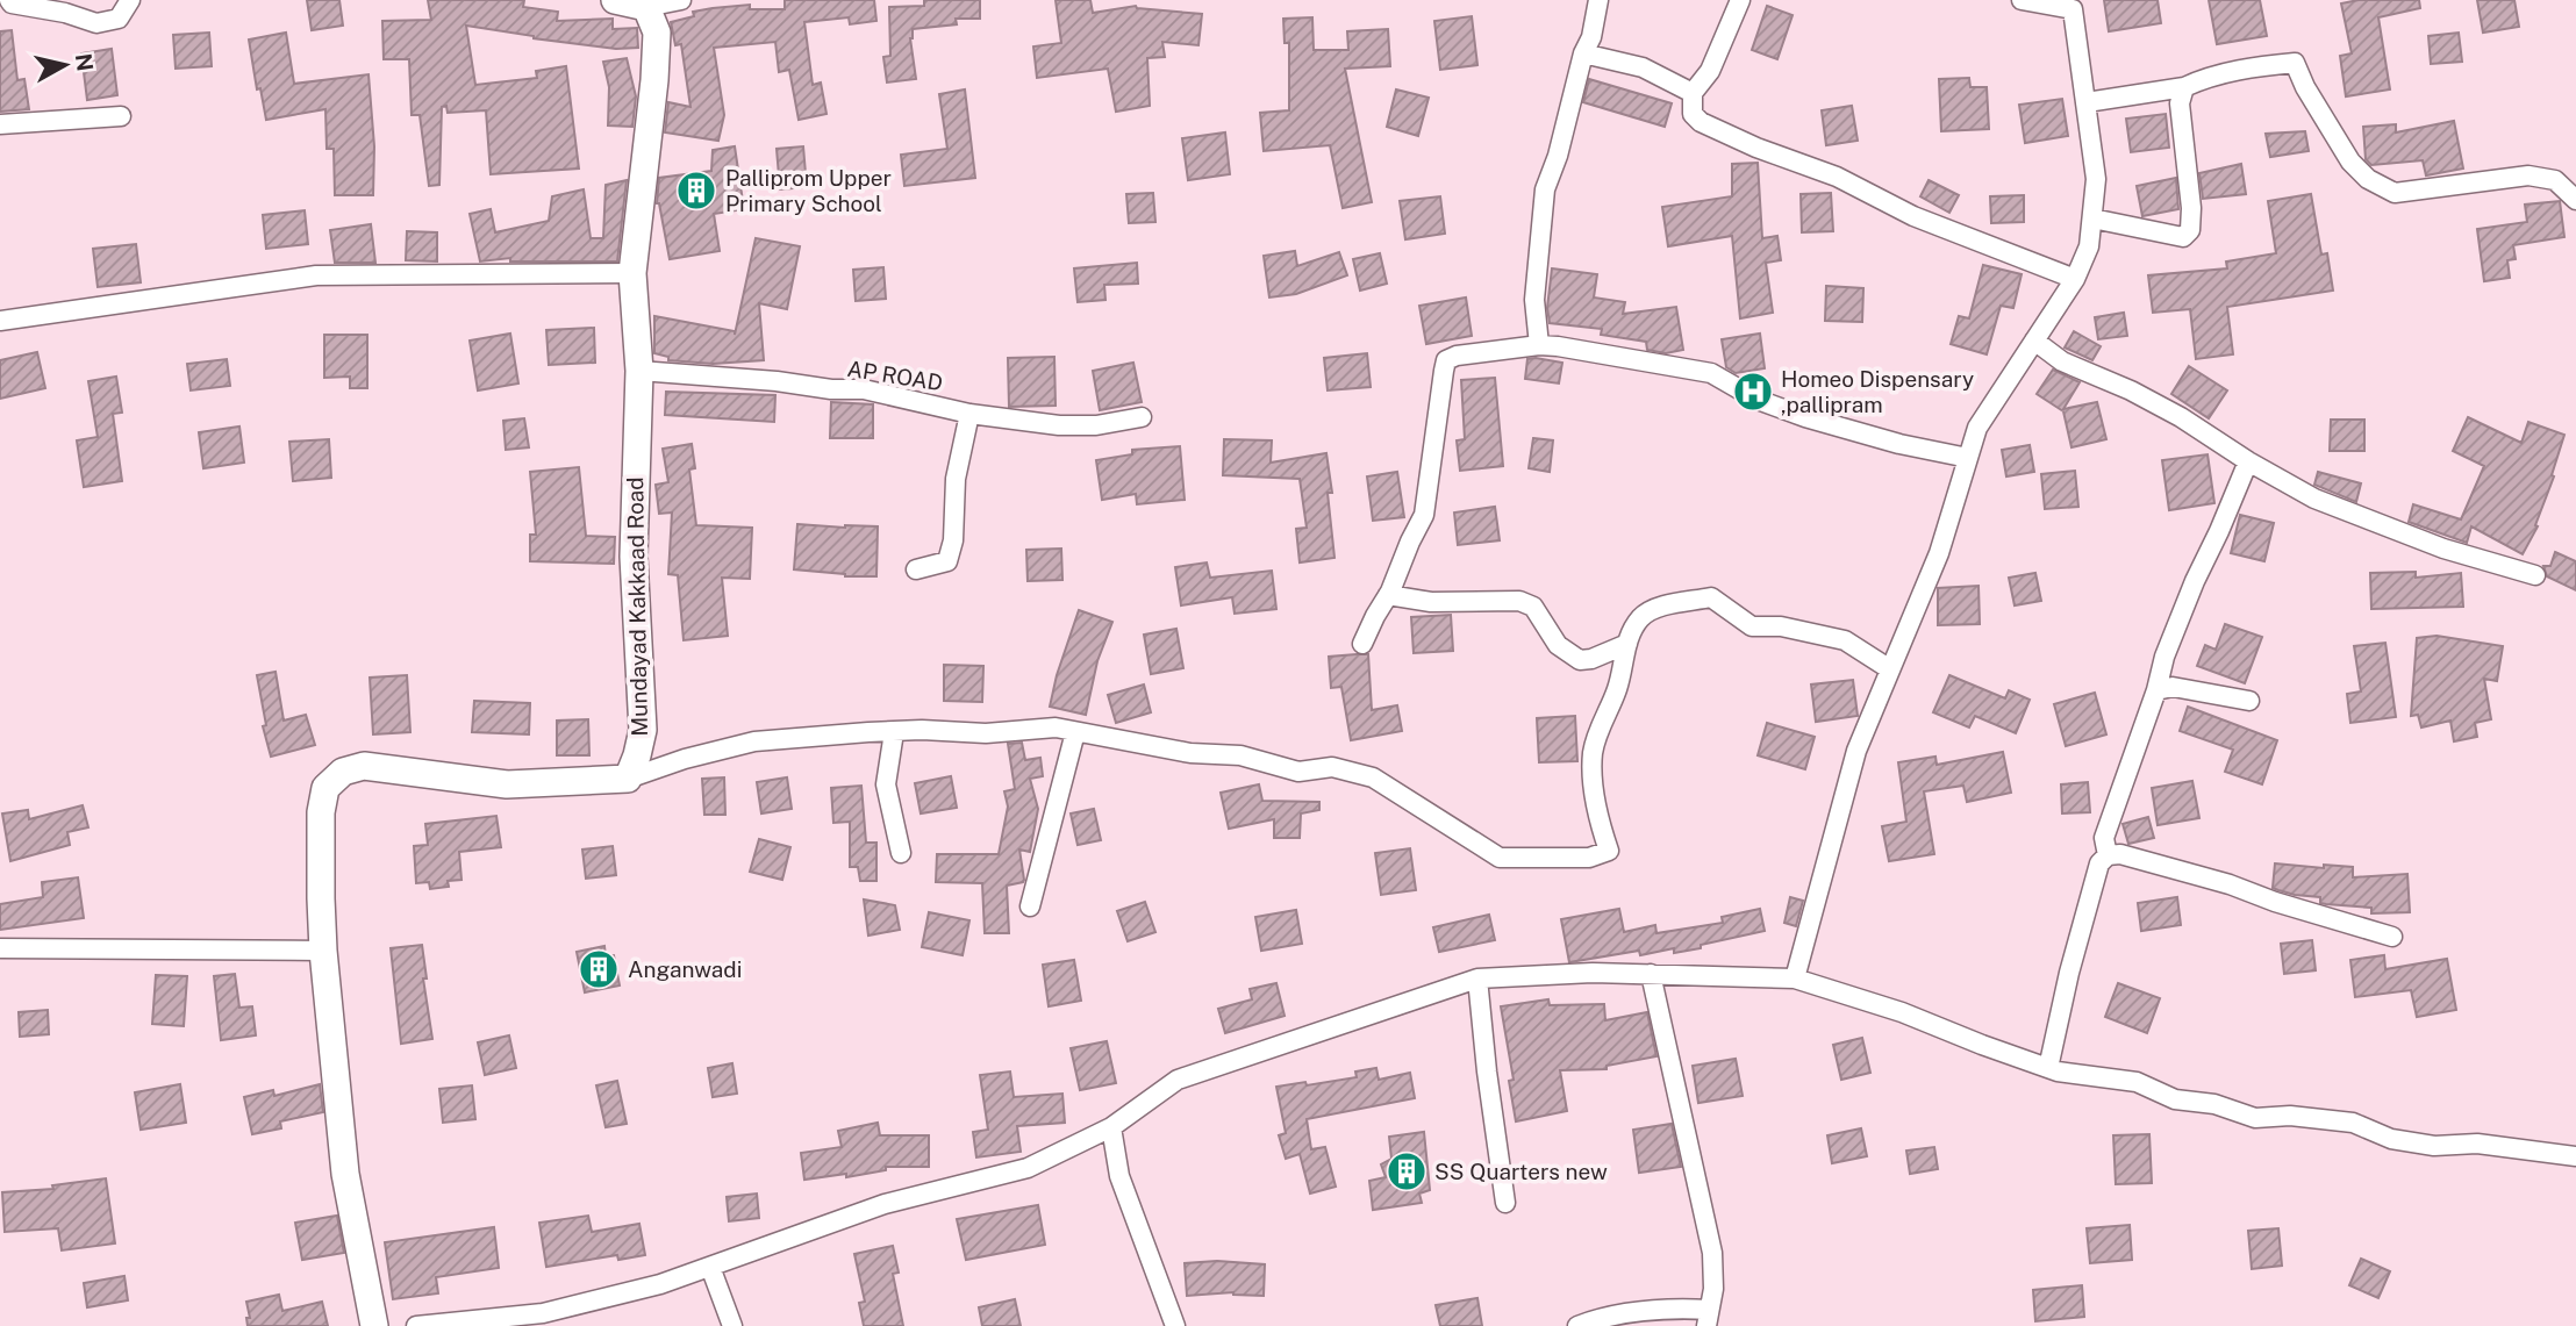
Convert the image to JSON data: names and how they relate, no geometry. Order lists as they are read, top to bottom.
{
  "streets": {
    "main road": ["Mundayad Kakkaad Road"],
    "street": ["AP ROAD"]
  },
  "crossings": [
    ["AP ROAD", "Mundayad Kakkaad Road"]
  ],
  "places": {
    "building": ["Palliprom Upper Primary School", "Anganwadi", "SS Quarters new"],
    "hospital": ["Homeo Dispensary ,pallipram"]
  },
  "north": "right"
}
